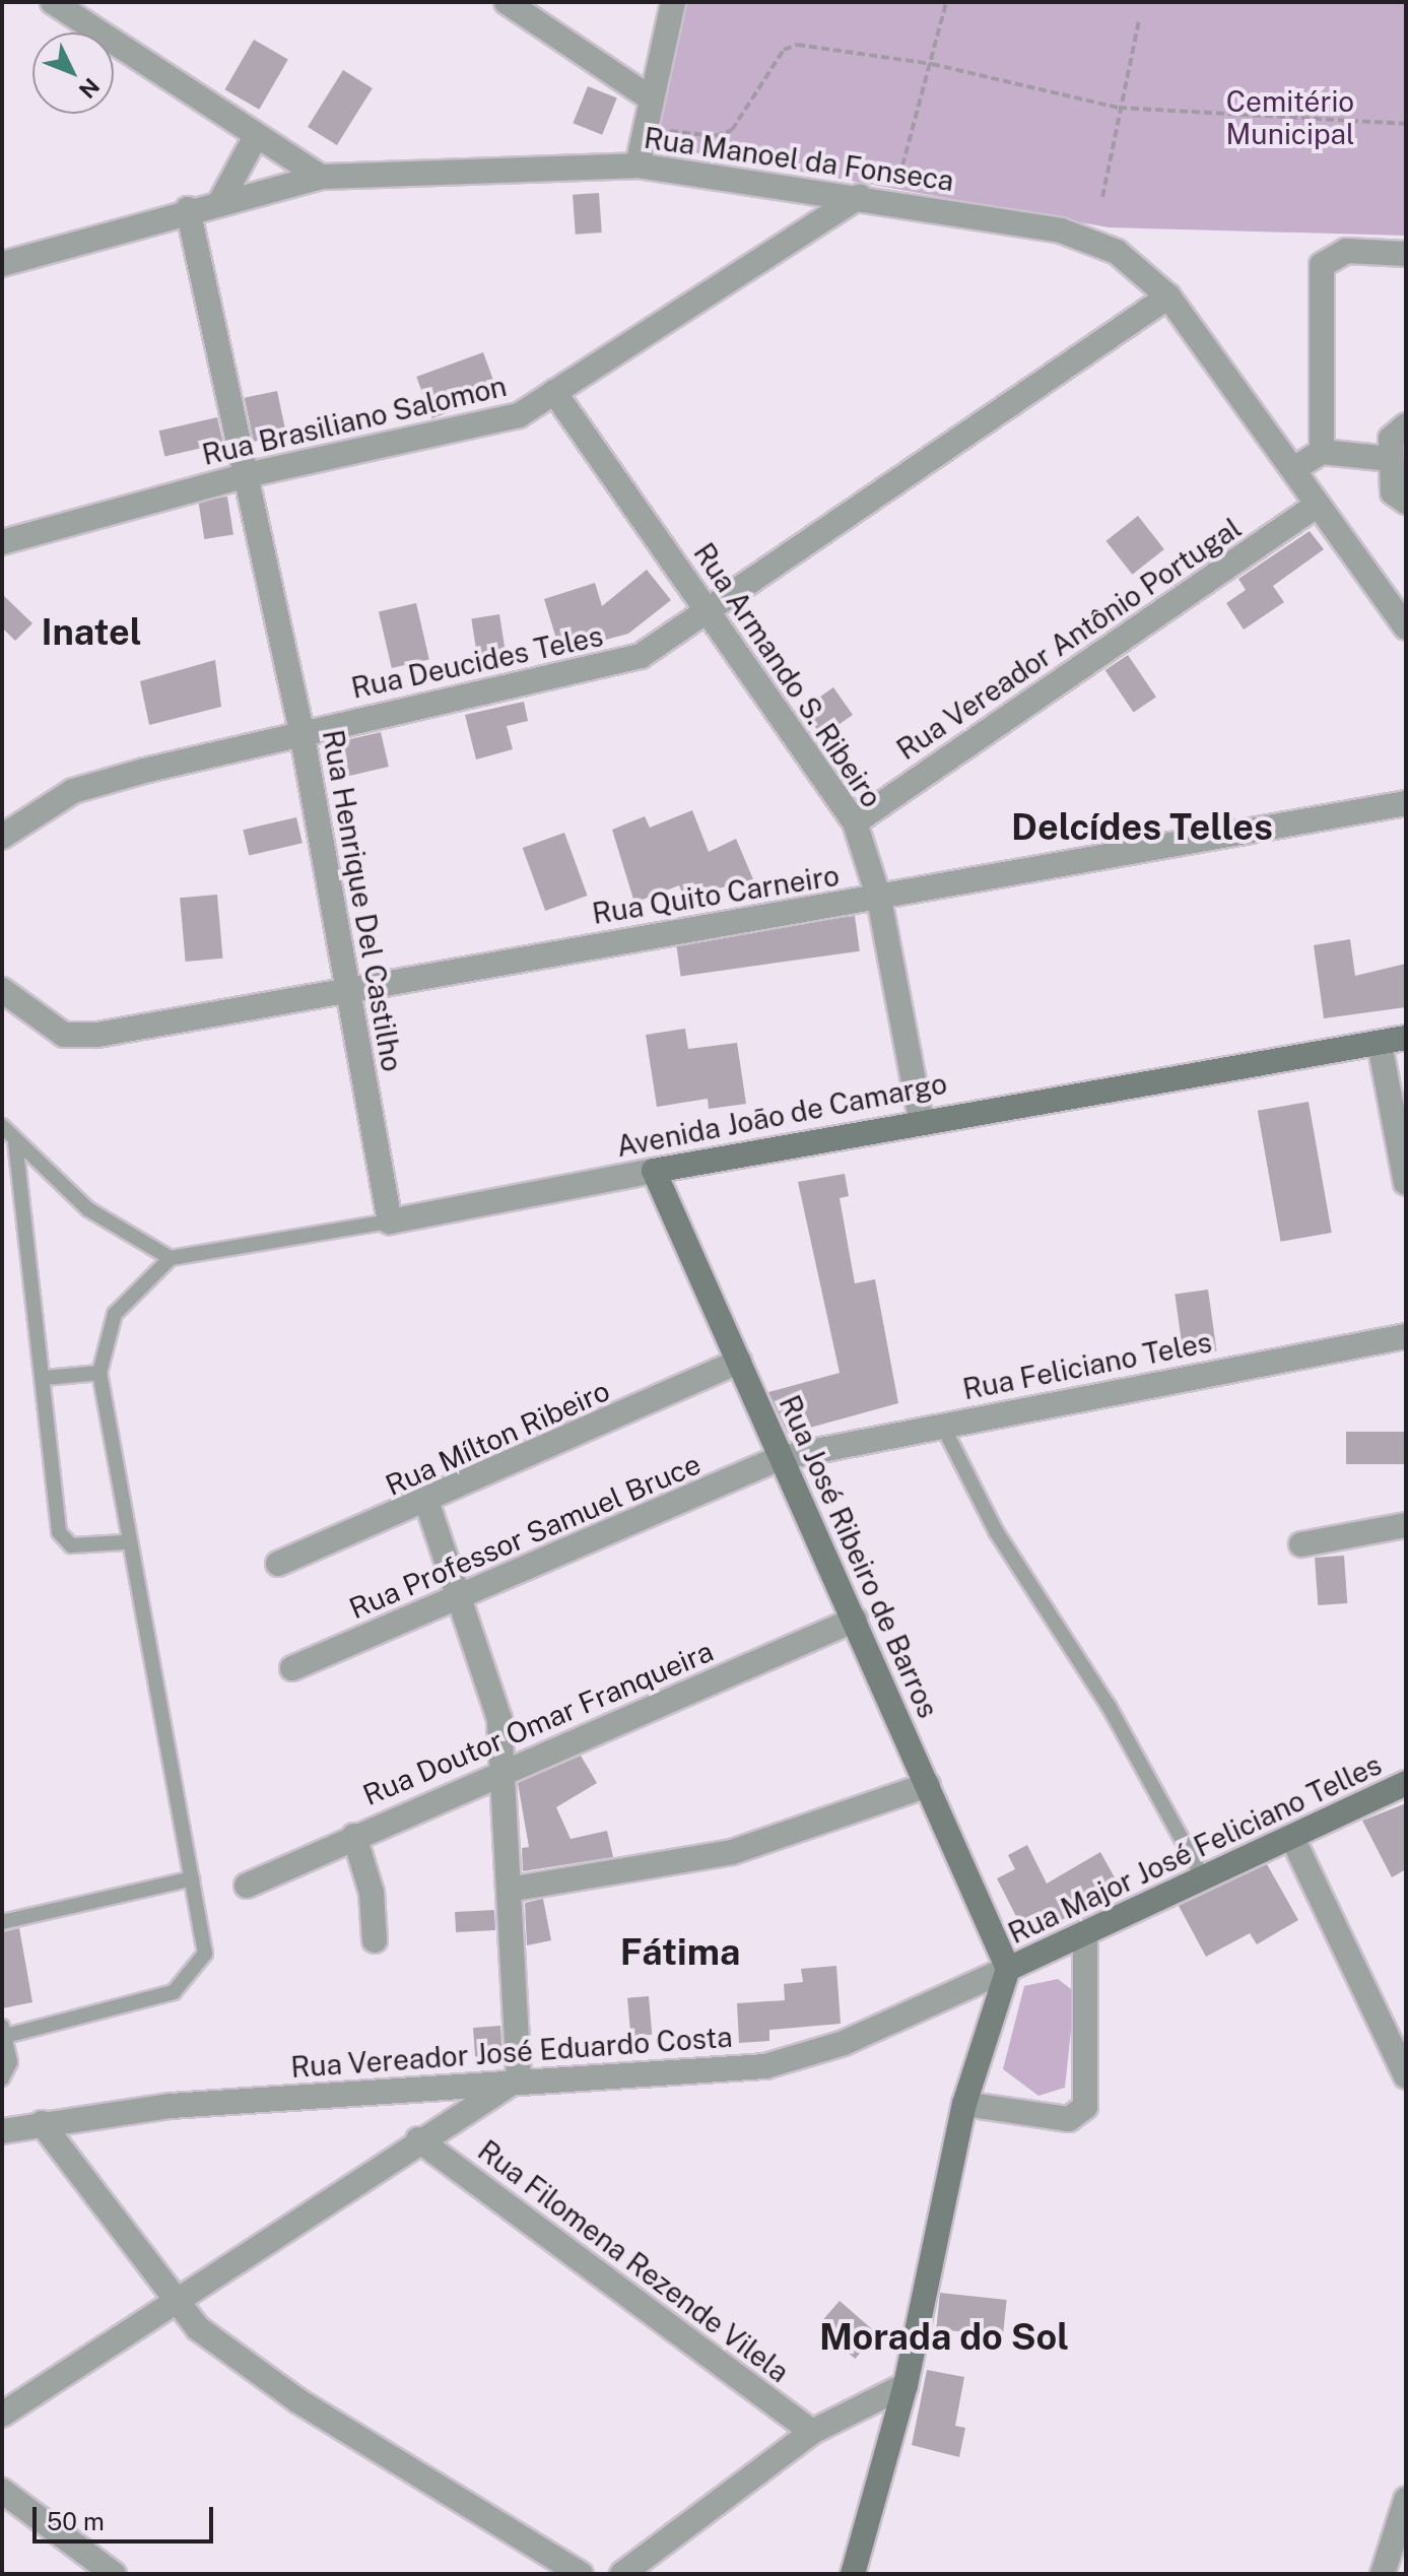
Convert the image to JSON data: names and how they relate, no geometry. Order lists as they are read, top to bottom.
{
  "streets": {
    "main road": ["Avenida João de Camargo", "Rua José Ribeiro de Barros", "Rua Major José Feliciano Telles"],
    "street": [
      "Rua Manoel da Fonseca",
      "Rua Brasiliano Salomon",
      "Rua Vereador Antônio Portugal",
      "Rua Deucides Teles",
      "Rua Armando S. Ribeiro",
      "Rua Quito Carneiro",
      "Rua Henrique Del Castilho",
      "Rua Feliciano Teles",
      "Rua Mílton Ribeiro",
      "Rua Professor Samuel Bruce",
      "Rua Doutor Omar Franqueira",
      "Rua Vereador José Eduardo Costa",
      "Rua Filomena Rezende Vilela"
    ]
  },
  "crossings": [
    ["Rua Manoel da Fonseca", "Rua Brasiliano Salomon"],
    ["Rua Manoel da Fonseca", "Rua Vereador Antônio Portugal"],
    ["Rua Manoel da Fonseca", "Rua Deucides Teles"],
    ["Rua Manoel da Fonseca", "Rua Henrique Del Castilho"],
    ["Rua Brasiliano Salomon", "Rua Armando S. Ribeiro"],
    ["Rua Brasiliano Salomon", "Rua Henrique Del Castilho"],
    ["Rua Vereador Antônio Portugal", "Rua Armando S. Ribeiro"],
    ["Rua Deucides Teles", "Rua Armando S. Ribeiro"],
    ["Rua Deucides Teles", "Rua Henrique Del Castilho"],
    ["Rua Armando S. Ribeiro", "Rua Quito Carneiro"],
    ["Rua Armando S. Ribeiro", "Avenida João de Camargo"],
    ["Rua Quito Carneiro", "Rua Henrique Del Castilho"],
    ["Rua Henrique Del Castilho", "Avenida João de Camargo"],
    ["Avenida João de Camargo", "Rua José Ribeiro de Barros"],
    ["Rua Feliciano Teles", "Rua Professor Samuel Bruce"],
    ["Rua Feliciano Teles", "Rua José Ribeiro de Barros"],
    ["Rua Mílton Ribeiro", "Rua José Ribeiro de Barros"],
    ["Rua Professor Samuel Bruce", "Rua José Ribeiro de Barros"],
    ["Rua José Ribeiro de Barros", "Rua Doutor Omar Franqueira"],
    ["Rua José Ribeiro de Barros", "Rua Major José Feliciano Telles"],
    ["Rua José Ribeiro de Barros", "Rua Vereador José Eduardo Costa"],
    ["Rua Major José Feliciano Telles", "Rua Vereador José Eduardo Costa"]
  ],
  "districts": [
    "Inatel",
    "Delcídes Telles",
    "Fátima",
    "Morada do Sol"
  ],
  "parks": ["Cemitério Municipal"],
  "scale_bar": "50 m",
  "north": "bottom right"
}
